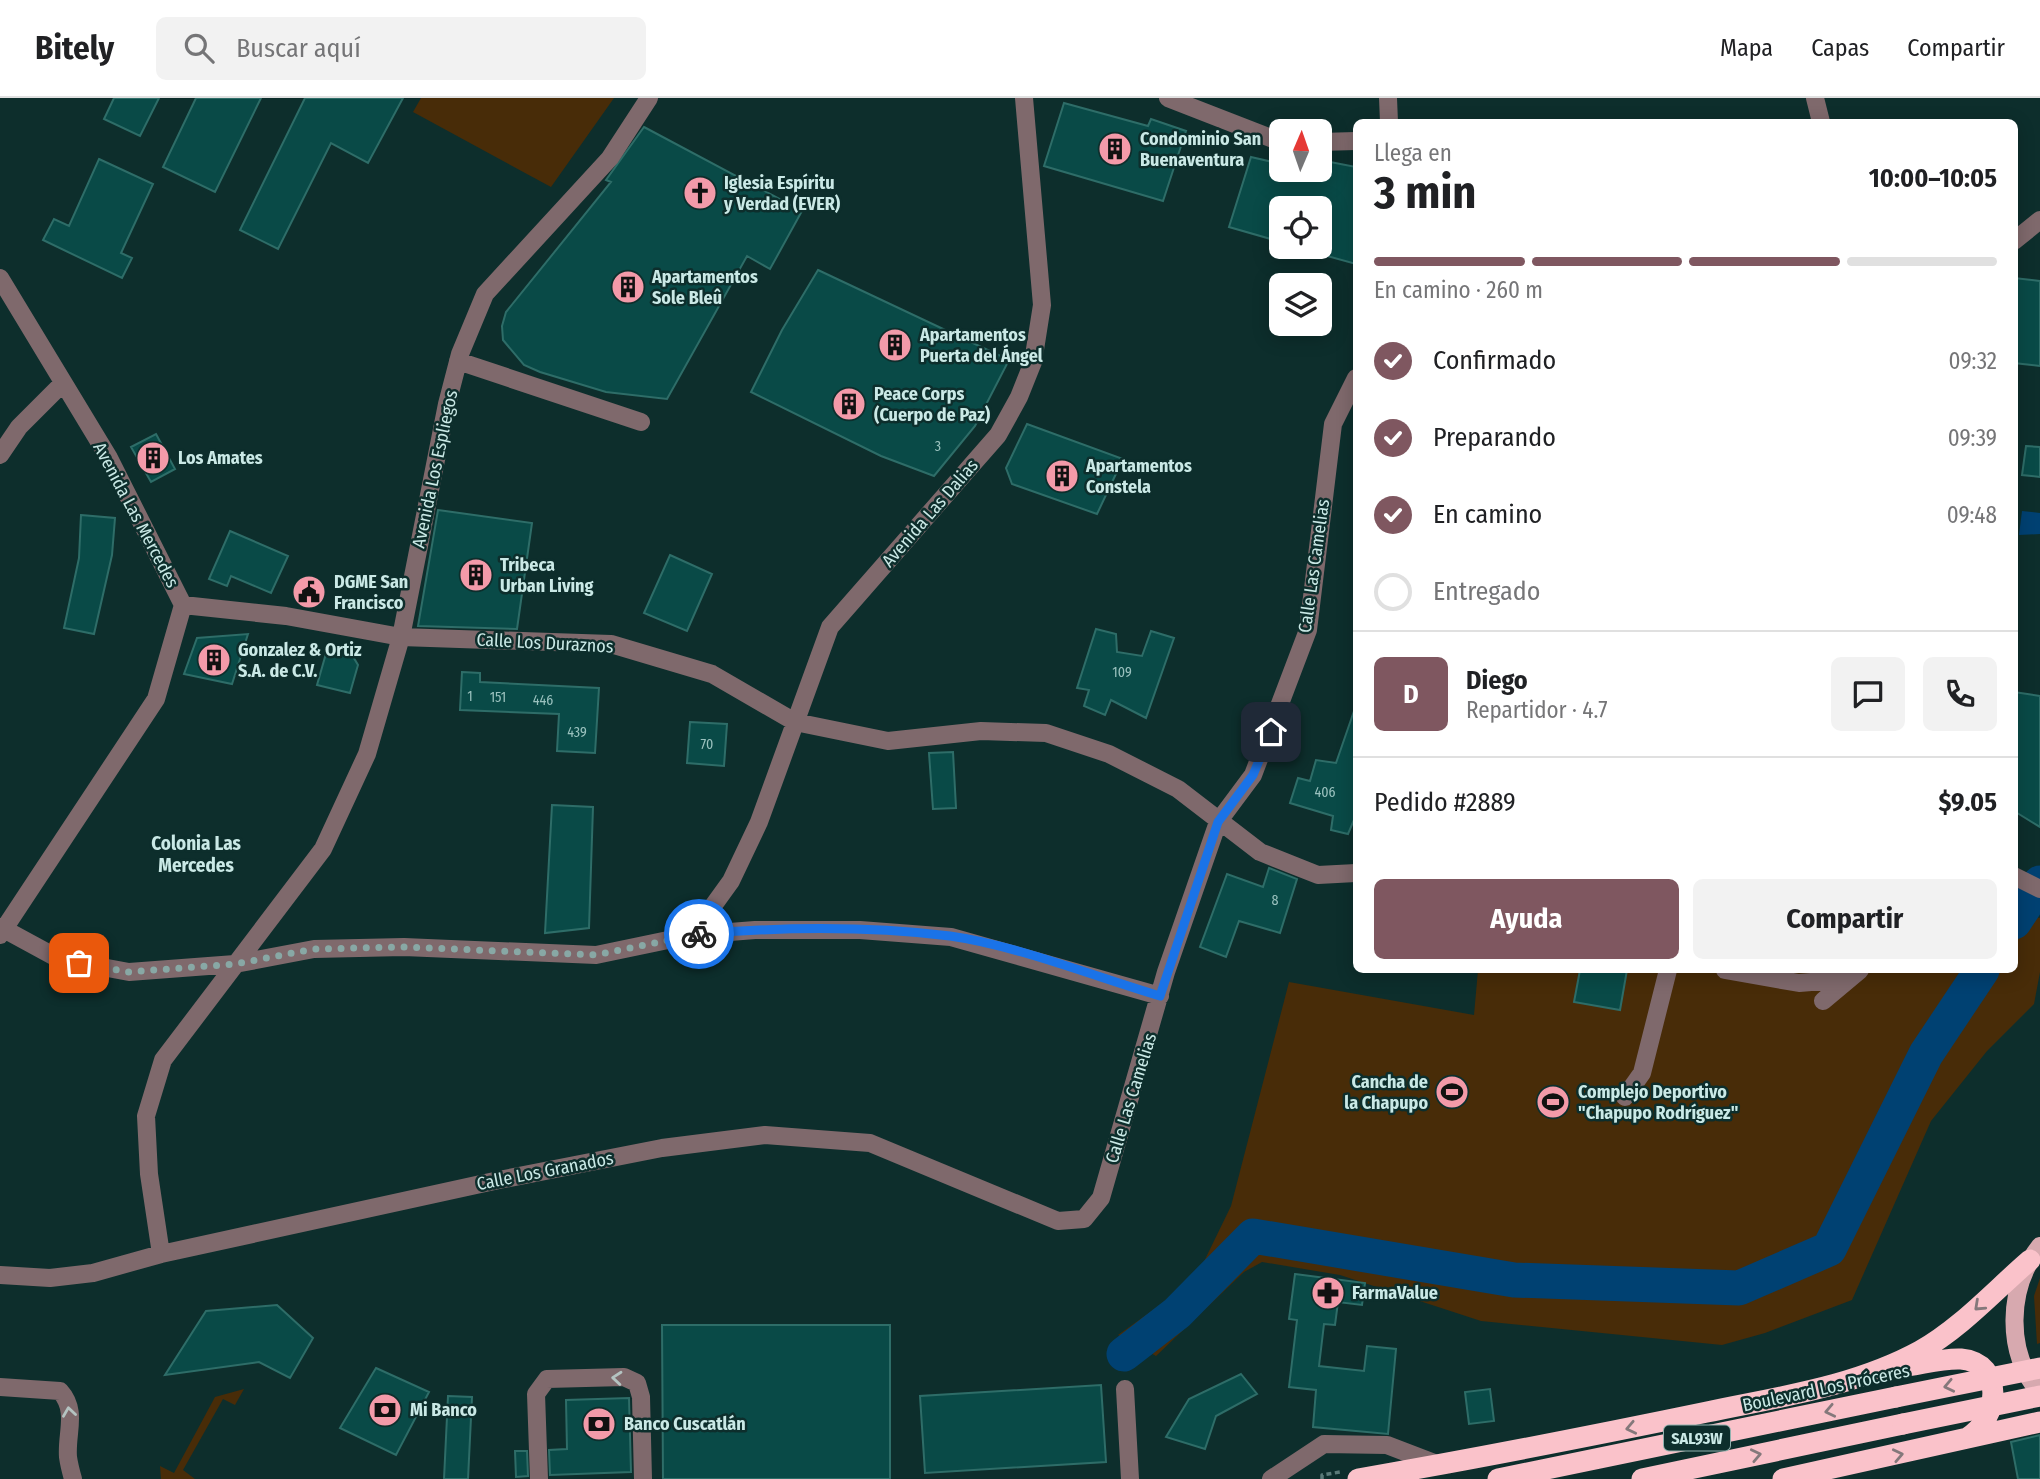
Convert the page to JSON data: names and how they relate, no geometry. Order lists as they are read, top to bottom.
{
  "streets": {
    "highway": ["Boulevard Los Próceres", "SAL93W"],
    "street": [
      "Avenida Los Espliegos",
      "Avenida Las Dalias",
      "Avenida Las Mercedes",
      "Calle Las Camelias",
      "Calle Los Duraznos",
      "Calle Los Granados"
    ]
  },
  "crossings": [
    ["Avenida Los Espliegos", "Calle Los Duraznos"],
    ["Avenida Los Espliegos", "Calle Los Granados"],
    ["Avenida Las Dalias", "Calle Los Duraznos"],
    ["Avenida Las Mercedes", "Calle Los Duraznos"],
    ["Calle Las Camelias", "Calle Los Duraznos"],
    ["Calle Las Camelias", "Calle Los Granados"]
  ],
  "districts": ["Colonia Las Mercedes"],
  "places": {
    "building": [
      "Condominio San Buenaventura",
      "Apartamentos Sole Bleû",
      "Apartamentos Puerta del Ángel",
      "Peace Corps (Cuerpo de Paz)",
      "Los Amates",
      "Apartamentos Constela",
      "Tribeca Urban Living",
      "Gonzalez & Ortiz S.A. de C.V."
    ],
    "church": ["Iglesia Espíritu y Verdad (EVER)"],
    "public building": ["DGME San Francisco"],
    "sports": ["Cancha de la Chapupo", "Complejo Deportivo \"Chapupo Rodríguez\""],
    "pharmacy": ["FarmaValue"],
    "bank": ["Mi Banco", "Banco Cuscatlán"]
  },
  "house_numbers": [
    "3",
    "109",
    "1",
    "151",
    "446",
    "439",
    "70",
    "406",
    "8"
  ],
  "north": "top",
  "page": {
    "header": "Bitely",
    "search": "Buscar aquí",
    "nav": ["Mapa", "Capas", "Compartir"],
    "heading": ["3 min", "Llega en", "10:00–10:05"],
    "panel": [
      "Diego",
      "Repartidor · 4.7",
      "Pedido #2889",
      "$9.05"
    ],
    "bar": "En camino · 260 m",
    "list": [
      ["Confirmado", "09:32"],
      ["Preparando", "09:39"],
      ["En camino", "09:48"],
      "Entregado"
    ],
    "round": "D",
    "buttons": ["Ayuda", "Compartir"]
  }
}
